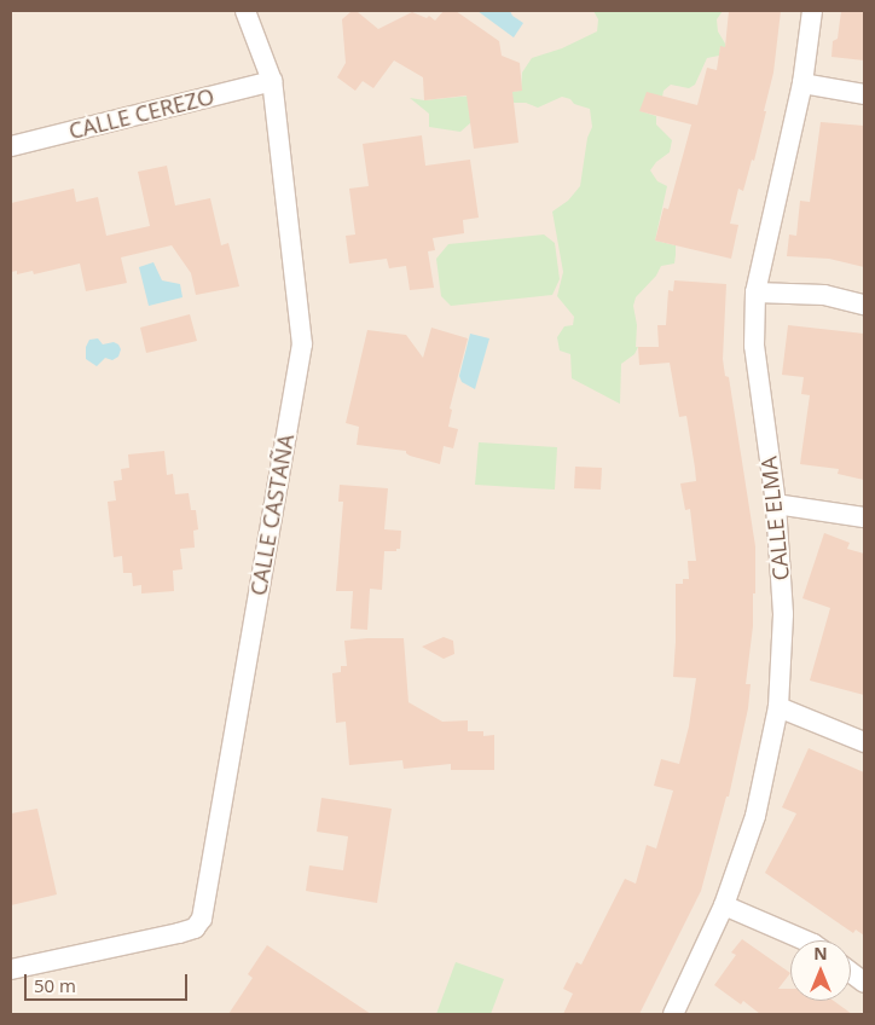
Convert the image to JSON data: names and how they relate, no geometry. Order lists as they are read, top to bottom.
{
  "streets": {
    "street": ["CALLE CEREZO", "CALLE CASTAÑA", "CALLE ELMA"]
  },
  "crossings": [
    ["CALLE CEREZO", "CALLE CASTAÑA"]
  ],
  "scale_bar": "50 m",
  "north": "top"
}
